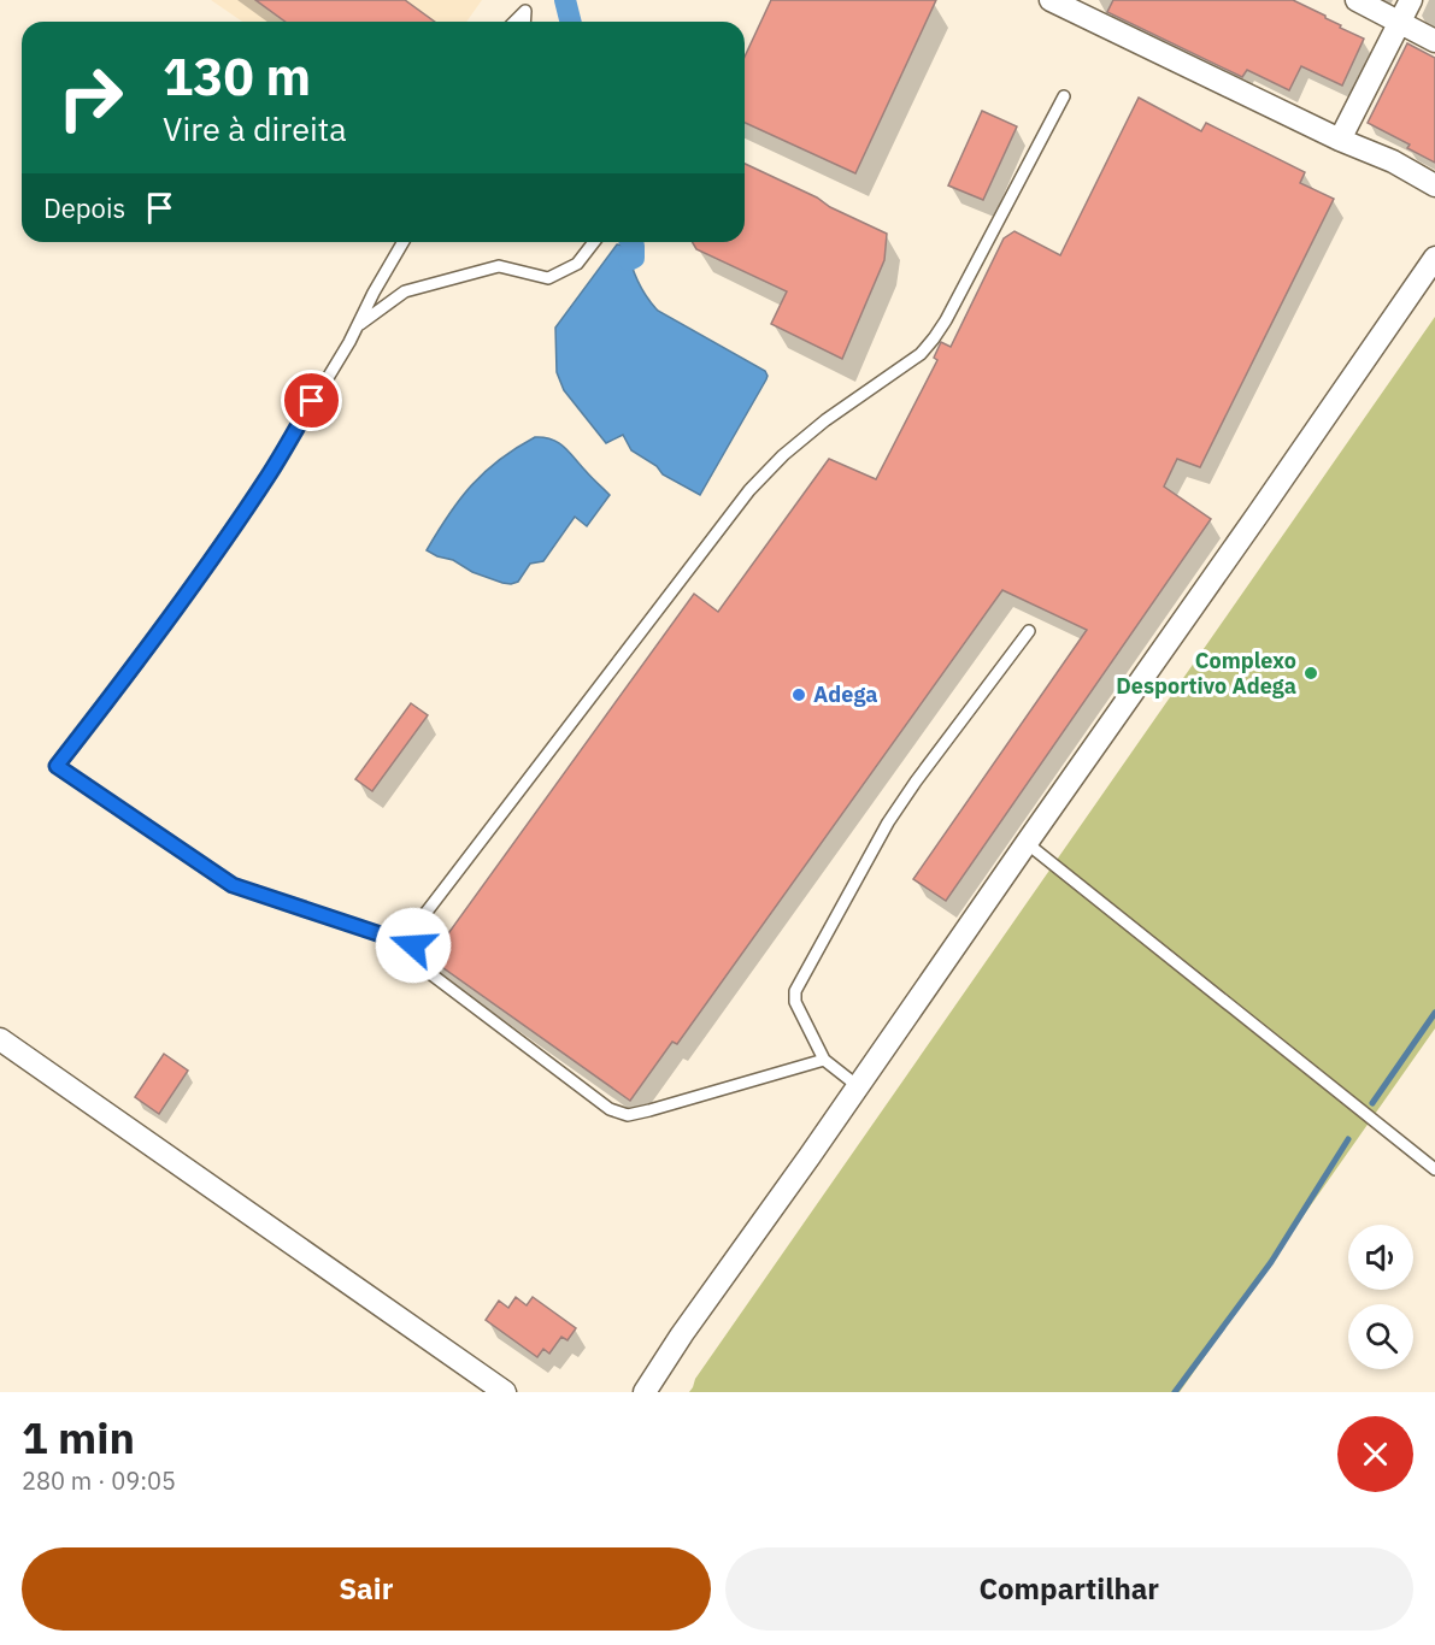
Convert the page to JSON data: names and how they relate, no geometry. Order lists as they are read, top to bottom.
{
  "places": ["Complexo Desportivo Adega", "Adega"],
  "page": {
    "turn": ["130 m", "Vire à direita"],
    "then": "Depois",
    "heading": ["1 min", "280 m · 09:05"],
    "buttons": ["Sair", "Compartilhar"]
  }
}
